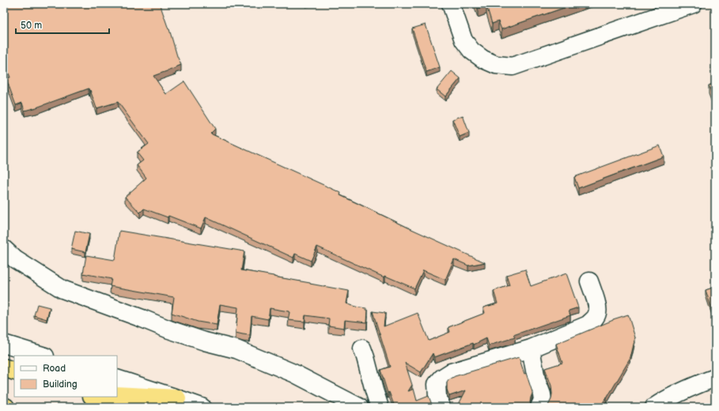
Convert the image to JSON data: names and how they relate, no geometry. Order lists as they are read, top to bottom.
{
  "legend": ["Road", "Building"],
  "scale_bar": "50 m"
}
